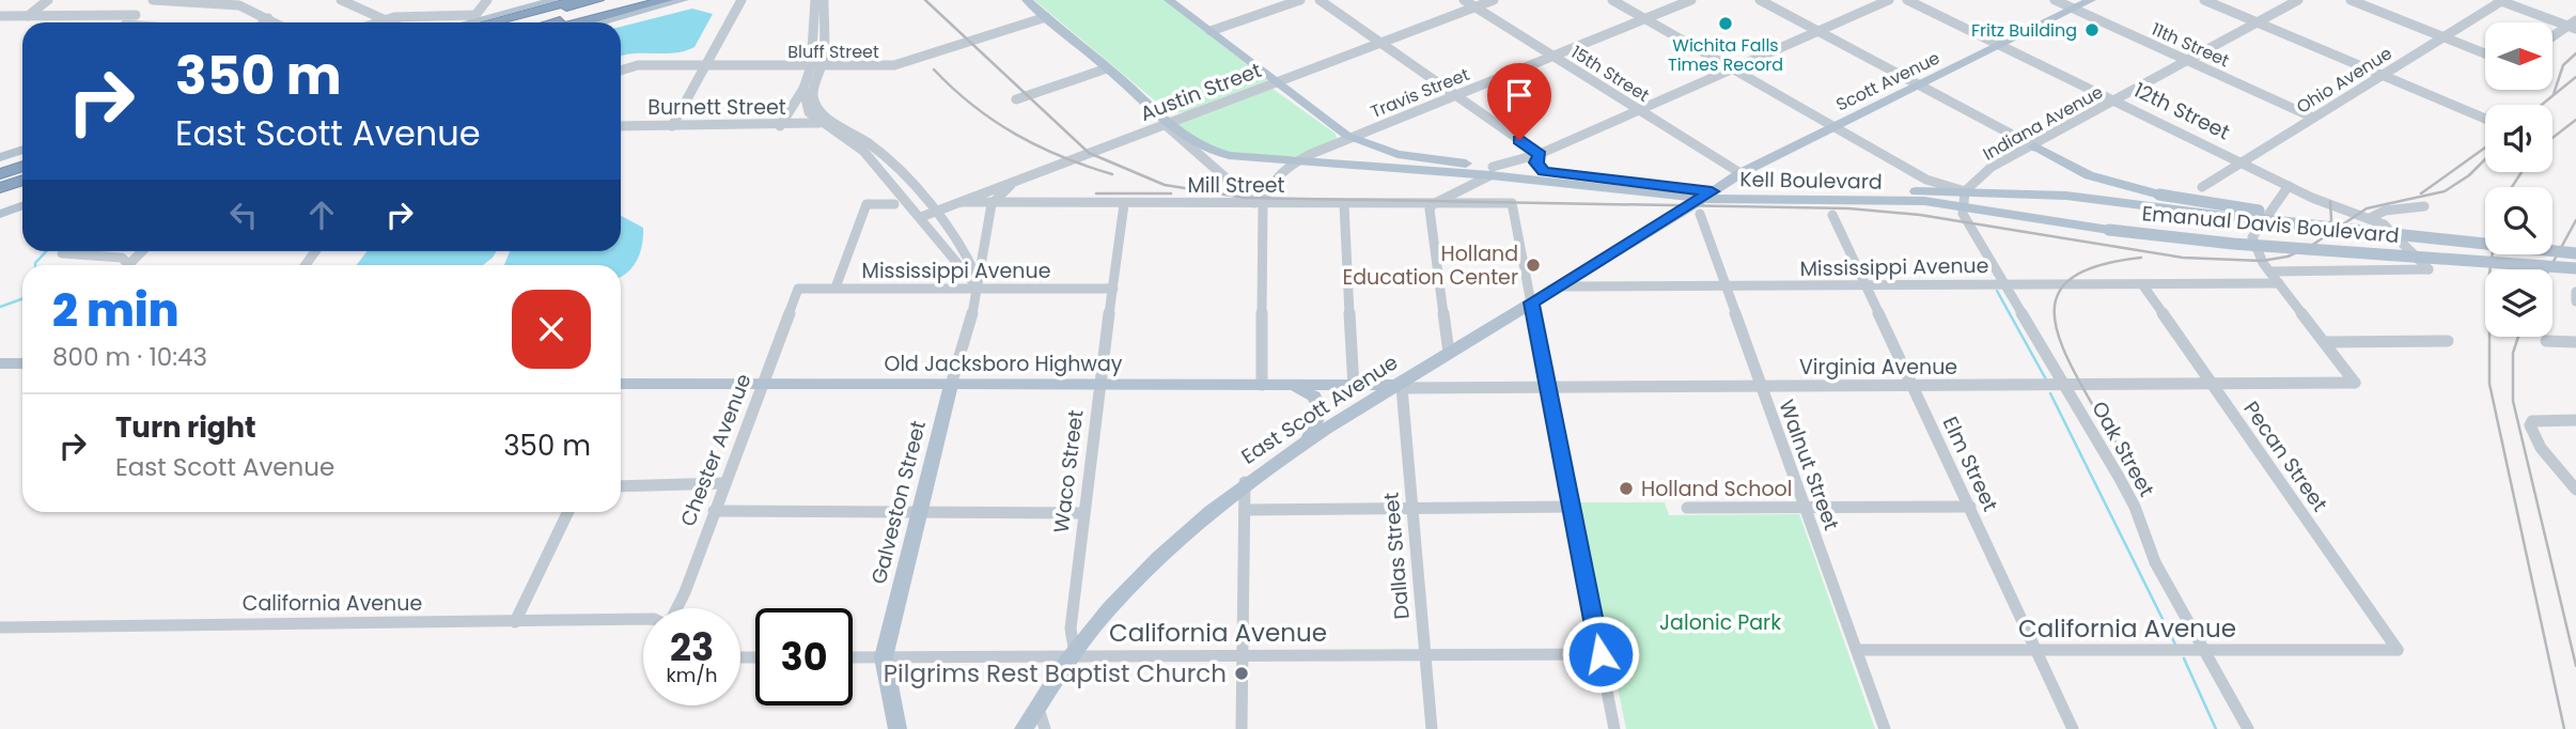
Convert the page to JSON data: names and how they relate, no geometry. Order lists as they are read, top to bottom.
{
  "streets": {
    "main road": [
      "Scott Avenue",
      "Kell Boulevard",
      "Emanual Davis Boulevard",
      "Old Jacksboro Highway",
      "East Scott Avenue",
      "Galveston Street"
    ],
    "street": [
      "11th Street",
      "Bluff Street",
      "15th Street",
      "Ohio Avenue",
      "Austin Street",
      "Travis Street",
      "Burnett Street",
      "12th Street",
      "Indiana Avenue",
      "Mill Street",
      "Mississippi Avenue",
      "Virginia Avenue",
      "Oak Street",
      "Chester Avenue",
      "Pecan Street",
      "Elm Street",
      "Walnut Street",
      "Waco Street",
      "Dallas Street",
      "California Avenue"
    ]
  },
  "crossings": [
    ["11th Street", "Ohio Avenue"],
    ["11th Street", "Scott Avenue"],
    ["11th Street", "Indiana Avenue"],
    ["Bluff Street", "Kell Boulevard"],
    ["15th Street", "Scott Avenue"],
    ["15th Street", "Austin Street"],
    ["15th Street", "Travis Street"],
    ["Ohio Avenue", "12th Street"],
    ["Scott Avenue", "12th Street"],
    ["Scott Avenue", "Kell Boulevard"],
    ["Scott Avenue", "East Scott Avenue"],
    ["Austin Street", "Kell Boulevard"],
    ["Austin Street", "Mill Street"],
    ["Travis Street", "Kell Boulevard"],
    ["Travis Street", "Mill Street"],
    ["12th Street", "Indiana Avenue"],
    ["Indiana Avenue", "Kell Boulevard"],
    ["Indiana Avenue", "Emanual Davis Boulevard"],
    ["Indiana Avenue", "Oak Street"],
    ["Kell Boulevard", "Emanual Davis Boulevard"],
    ["Kell Boulevard", "East Scott Avenue"],
    ["Kell Boulevard", "Oak Street"],
    ["Mill Street", "East Scott Avenue"],
    ["Mill Street", "Waco Street"],
    ["Mill Street", "Galveston Street"],
    ["Emanual Davis Boulevard", "Oak Street"],
    ["Mississippi Avenue", "East Scott Avenue"],
    ["Mississippi Avenue", "Oak Street"],
    ["Mississippi Avenue", "Chester Avenue"],
    ["Mississippi Avenue", "Pecan Street"],
    ["Mississippi Avenue", "Elm Street"],
    ["Mississippi Avenue", "Walnut Street"],
    ["Mississippi Avenue", "Waco Street"],
    ["Mississippi Avenue", "Galveston Street"],
    ["Old Jacksboro Highway", "Virginia Avenue"],
    ["Old Jacksboro Highway", "East Scott Avenue"],
    ["Old Jacksboro Highway", "Chester Avenue"],
    ["Old Jacksboro Highway", "Waco Street"],
    ["Old Jacksboro Highway", "Galveston Street"],
    ["Old Jacksboro Highway", "Dallas Street"],
    ["Virginia Avenue", "East Scott Avenue"],
    ["Virginia Avenue", "Oak Street"],
    ["Virginia Avenue", "Pecan Street"],
    ["Virginia Avenue", "Elm Street"],
    ["Virginia Avenue", "Walnut Street"],
    ["Virginia Avenue", "Dallas Street"],
    ["East Scott Avenue", "Waco Street"],
    ["East Scott Avenue", "Dallas Street"],
    ["East Scott Avenue", "California Avenue"],
    ["Oak Street", "California Avenue"],
    ["Pecan Street", "California Avenue"],
    ["Elm Street", "California Avenue"],
    ["Walnut Street", "California Avenue"],
    ["Waco Street", "California Avenue"],
    ["Galveston Street", "California Avenue"],
    ["Dallas Street", "California Avenue"]
  ],
  "parks": ["Jalonic Park"],
  "places": [
    "Wichita Falls Times Record",
    "Fritz Building",
    "Holland Education Center",
    "Holland School",
    "Pilgrims Rest Baptist Church"
  ],
  "north": "right",
  "page": {
    "turn": ["350 m", "East Scott Avenue"],
    "heading": ["2 min", "800 m · 10:43"],
    "list": [
      {
        "name": "Turn right",
        "note": "East Scott Avenue",
        "value": "350 m"
      }
    ],
    "speed": "23 km/h",
    "limit": "30"
  }
}
